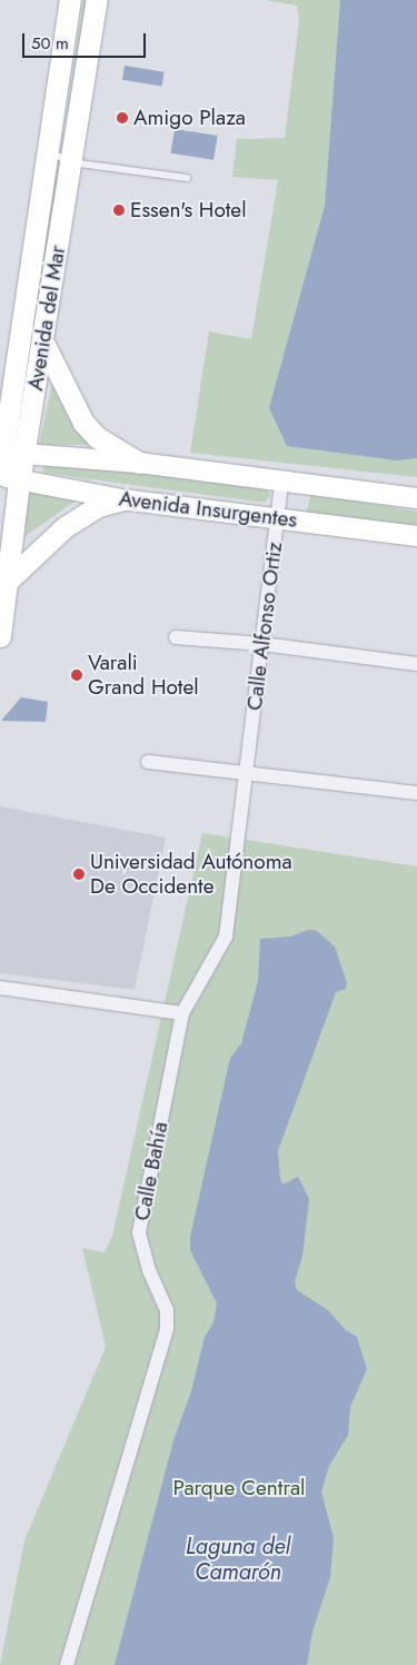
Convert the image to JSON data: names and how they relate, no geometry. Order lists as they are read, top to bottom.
{
  "streets": {
    "main road": ["Avenida del Mar", "Avenida Insurgentes"],
    "street": ["Calle Alfonso Ortiz", "Calle Bahía"]
  },
  "crossings": [
    ["Avenida del Mar", "Avenida Insurgentes"],
    ["Avenida Insurgentes", "Calle Alfonso Ortiz"],
    ["Calle Alfonso Ortiz", "Calle Bahía"]
  ],
  "water": ["Laguna del Camarón"],
  "parks": ["Parque Central"],
  "places": [
    "Amigo Plaza",
    "Essen's Hotel",
    "Varali Grand Hotel",
    "Universidad Autónoma De Occidente"
  ],
  "scale_bar": "50 m"
}
